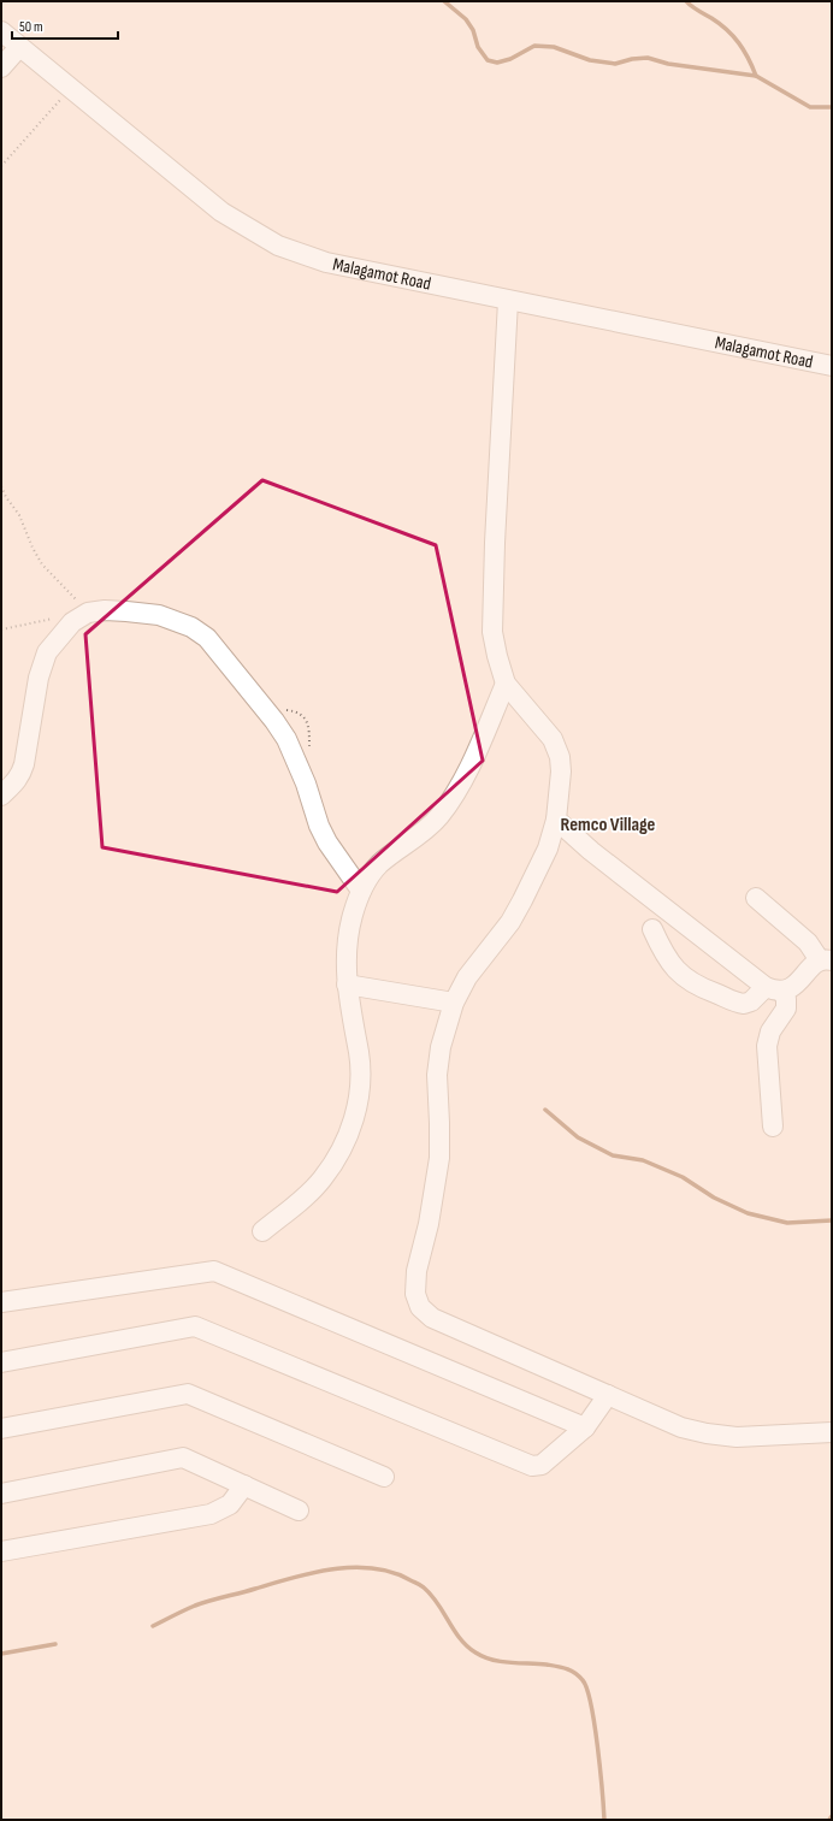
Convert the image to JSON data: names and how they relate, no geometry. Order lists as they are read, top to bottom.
{
  "streets": {
    "street": ["Malagamot Road"]
  },
  "districts": ["Remco Village"],
  "scale_bar": "50 m"
}
